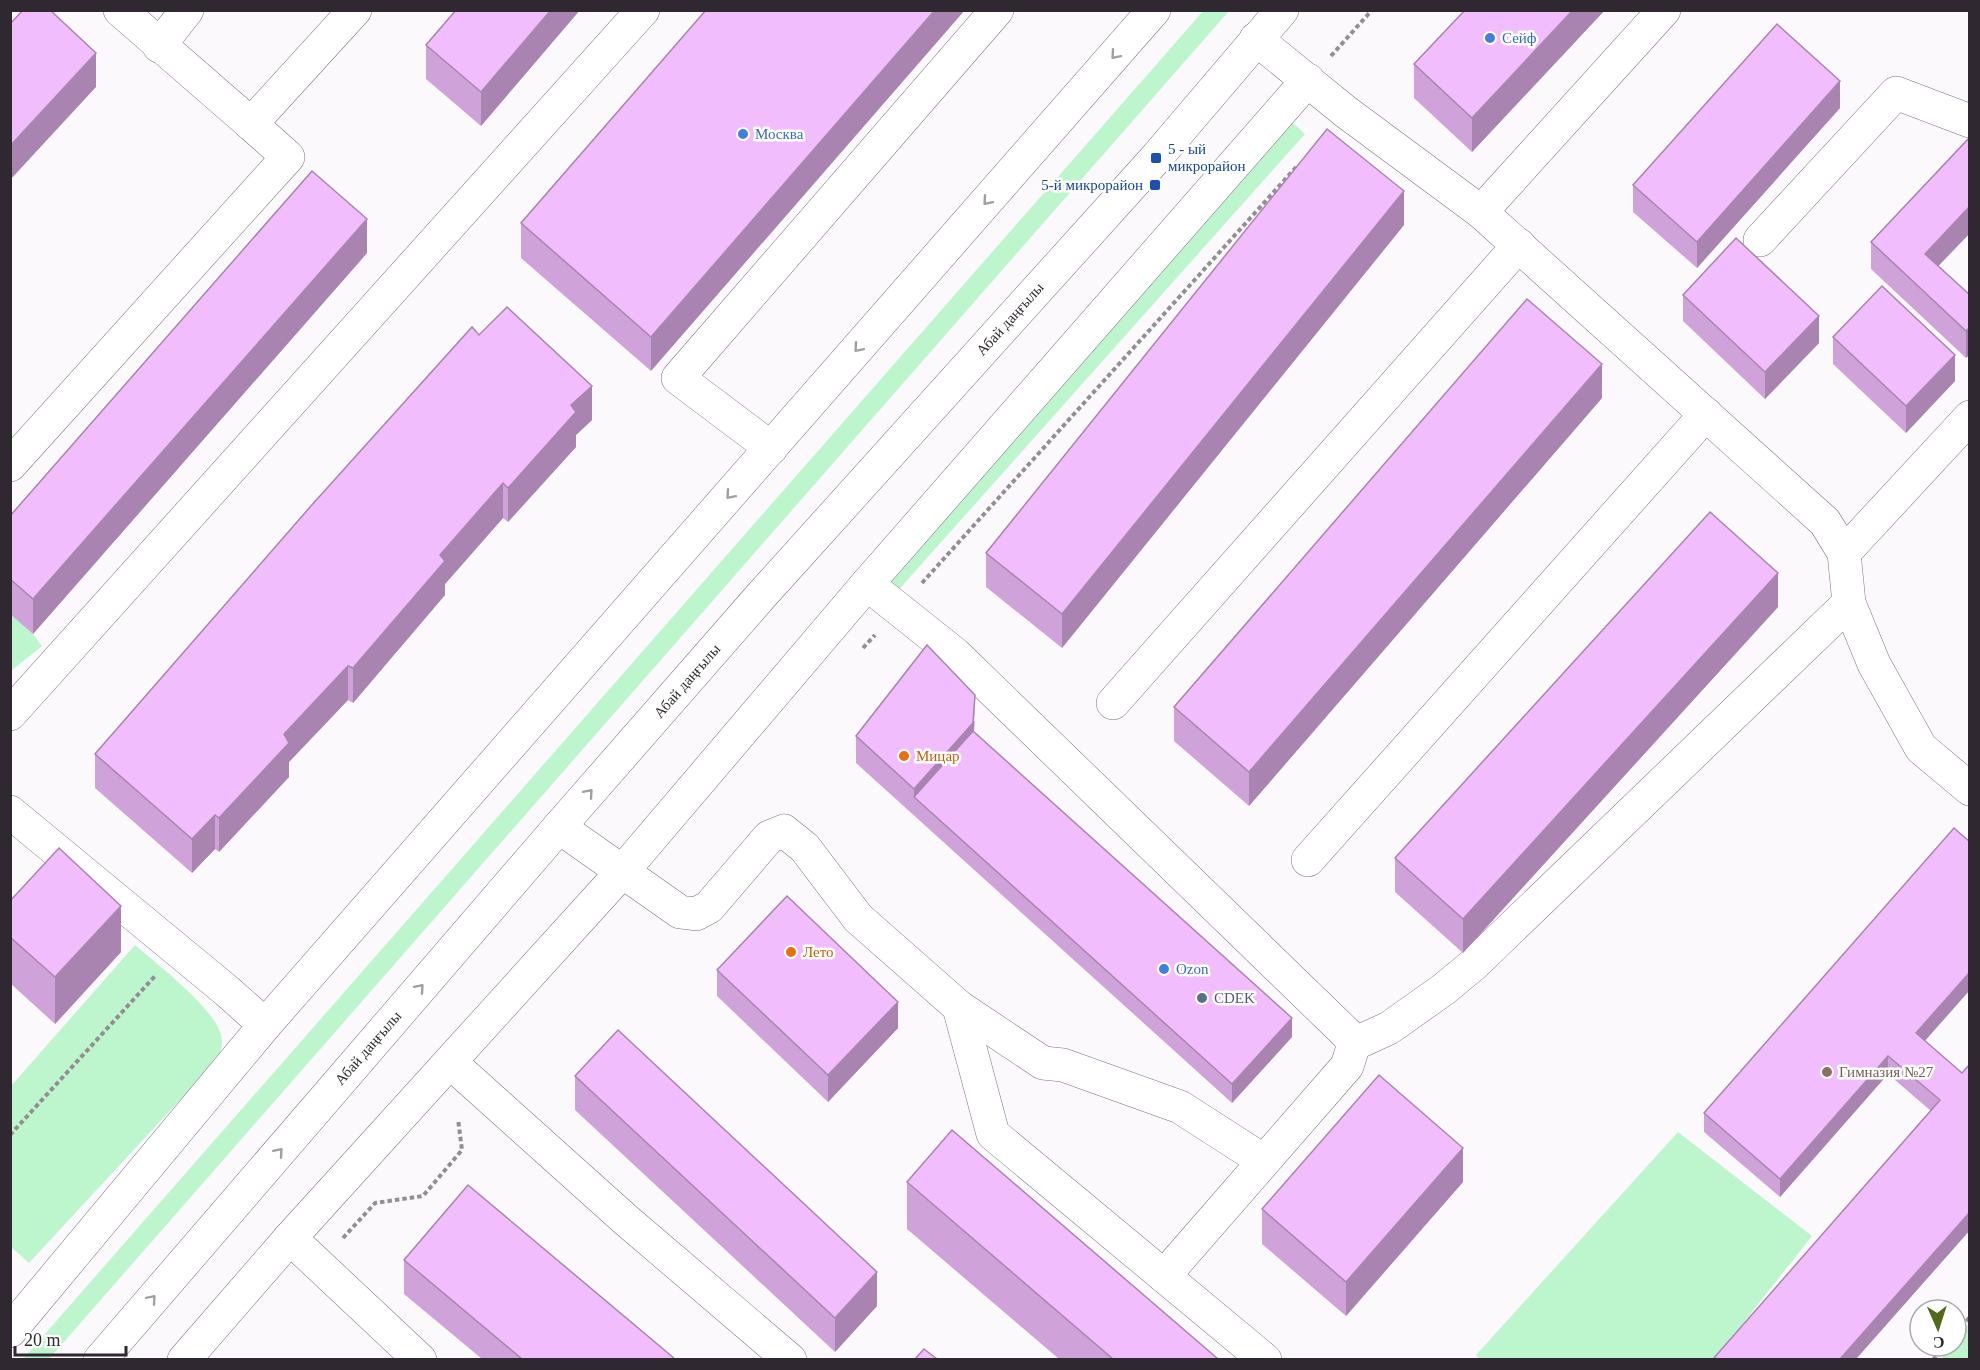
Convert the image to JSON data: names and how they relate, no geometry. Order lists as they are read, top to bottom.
{
  "streets": {
    "main road": ["Абай даңғылы"]
  },
  "places": {
    "other": [
      "Сейф",
      "Москва",
      "Мицар",
      "Лето",
      "Ozon",
      "CDEK",
      "Гимназия №27"
    ],
    "transit": ["5 - ый микрорайон", "5-й микрорайон"]
  },
  "scale_bar": "20 m",
  "north": "bottom"
}
